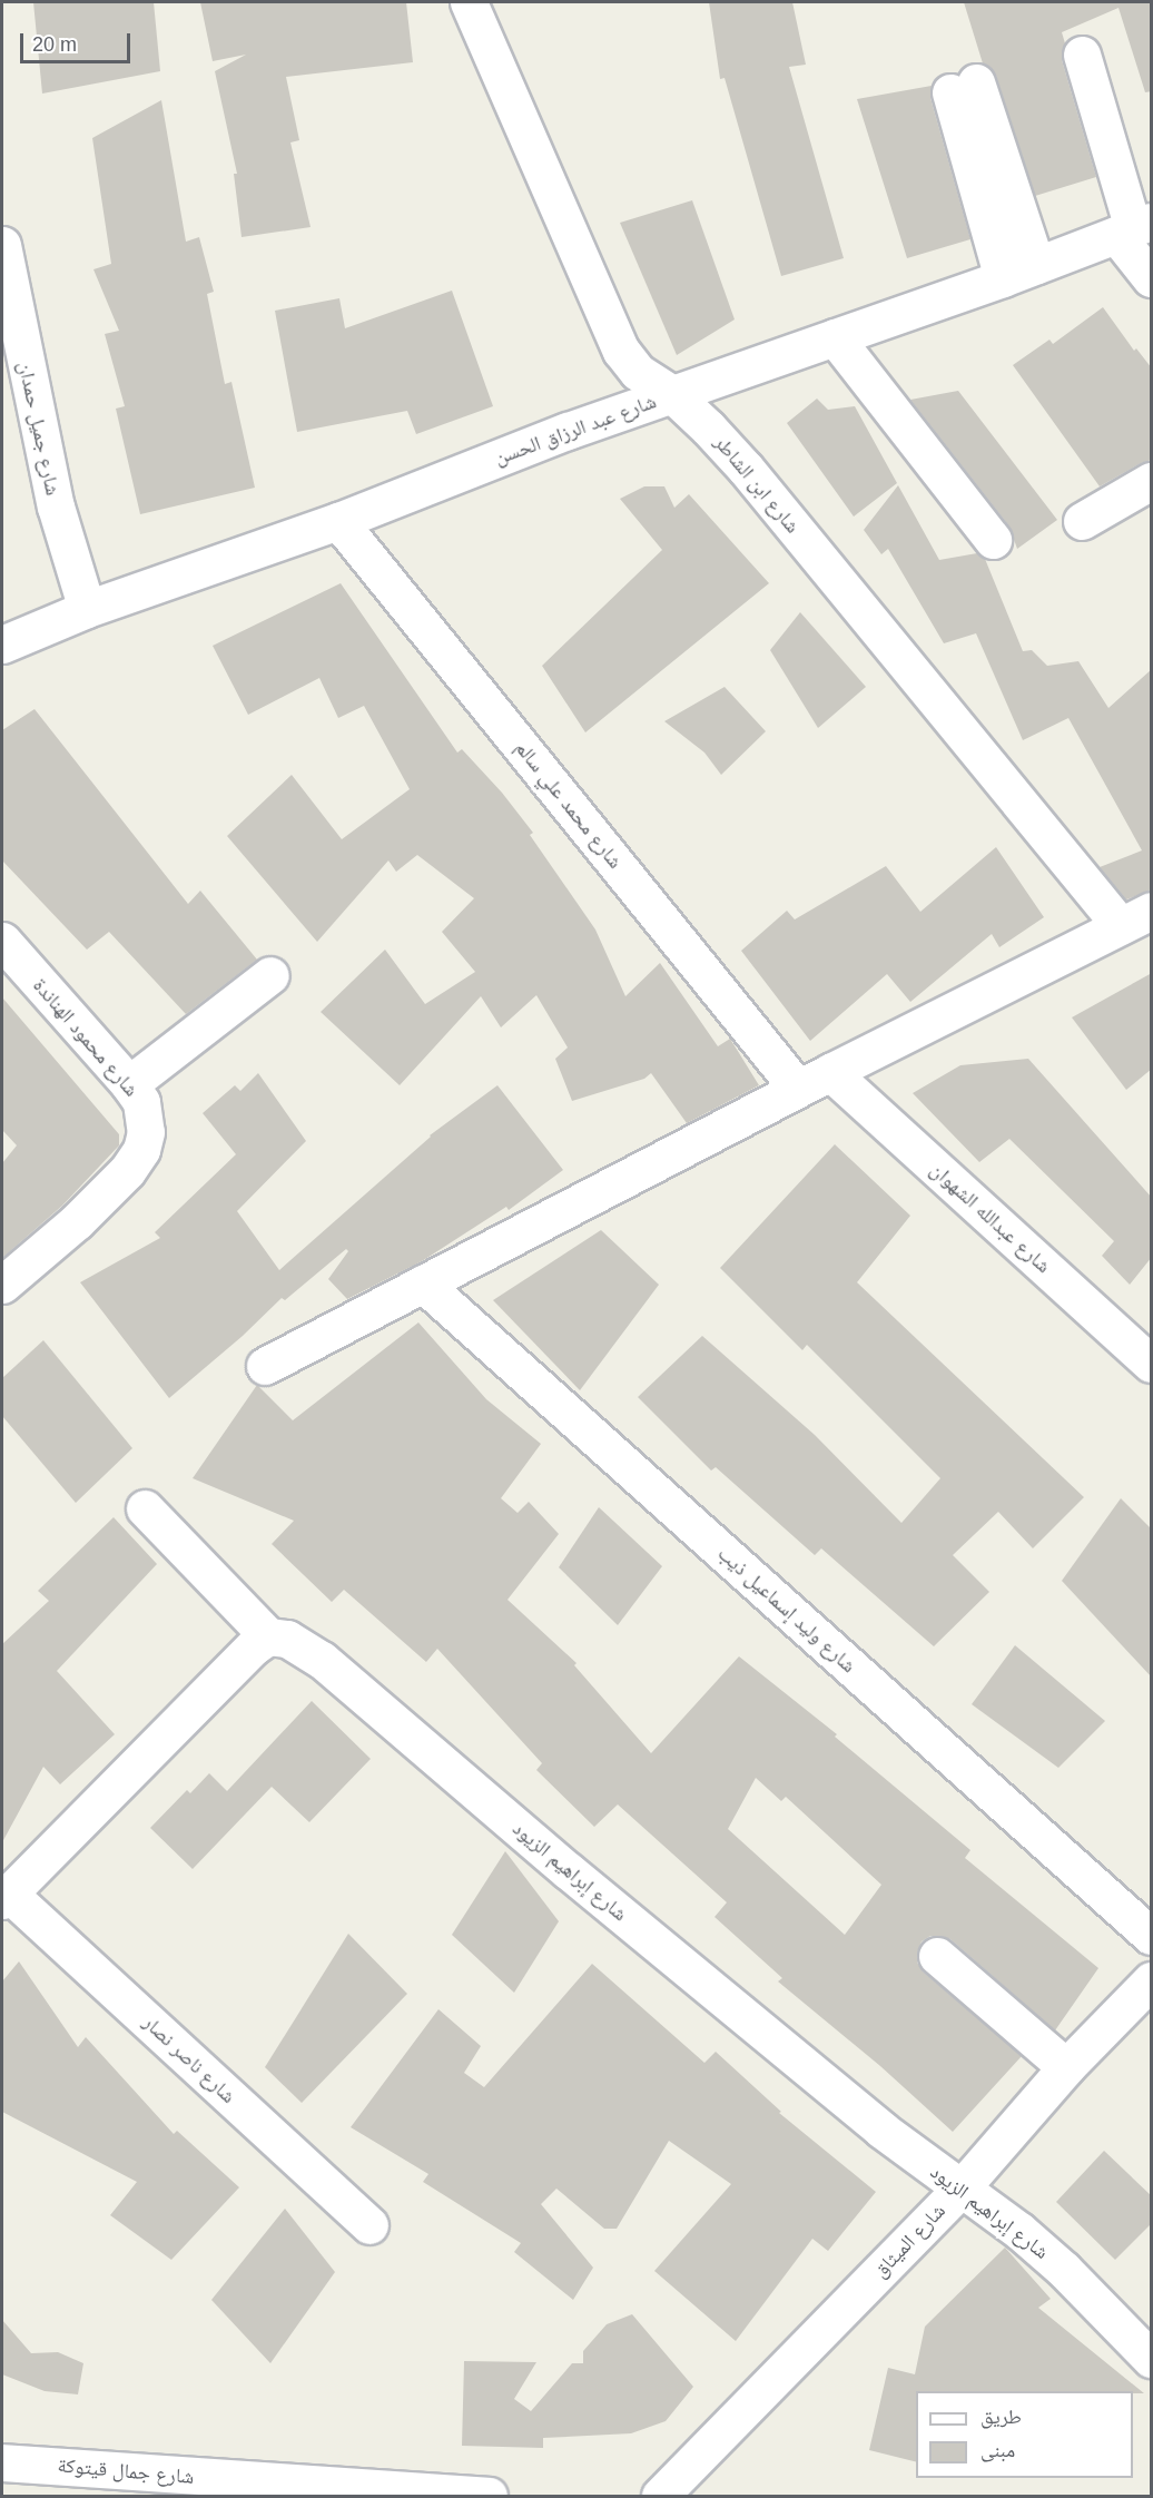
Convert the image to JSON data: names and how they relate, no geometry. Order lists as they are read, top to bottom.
{
  "streets": {
    "street": [
      "شارع جميل حمدان",
      "شارع عبد الرزاق الحسن",
      "شارع ابن الشاطر",
      "شارع محمد علي سالم",
      "شارع محمود الهناندة",
      "شارع عبدالله الشهوان",
      "شارع وليد إسماعيل ذيب",
      "شارع إبراهيم الزيود",
      "شارع ناصر نصار",
      "شارع الميثاق",
      "شارع جمال قيتوكة"
    ]
  },
  "crossings": [
    ["شارع جميل حمدان", "شارع عبد الرزاق الحسن"],
    ["شارع عبد الرزاق الحسن", "شارع ابن الشاطر"],
    ["شارع عبد الرزاق الحسن", "شارع محمد علي سالم"],
    ["شارع إبراهيم الزيود", "شارع الميثاق"]
  ],
  "legend": ["طريق", "مبنى"],
  "scale_bar": "20 m"
}
